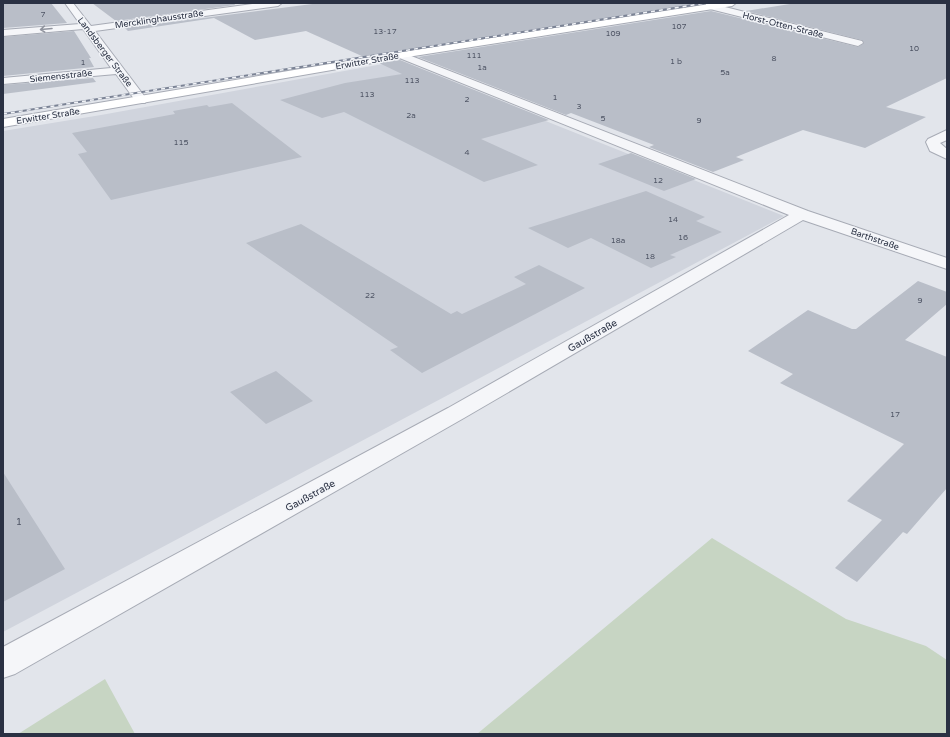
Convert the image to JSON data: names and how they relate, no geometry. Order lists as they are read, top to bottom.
{
  "streets": {
    "main road": ["Erwitter Straße"],
    "street": [
      "Mercklinghausstraße",
      "Horst-Otten-Straße",
      "Landsberger Straße",
      "Siemensstraße",
      "Barthstraße",
      "Gaußstraße"
    ]
  },
  "crossings": [
    ["Mercklinghausstraße", "Landsberger Straße"],
    ["Horst-Otten-Straße", "Erwitter Straße"],
    ["Landsberger Straße", "Erwitter Straße"],
    ["Landsberger Straße", "Siemensstraße"],
    ["Barthstraße", "Gaußstraße"]
  ],
  "house_numbers": [
    "7",
    "107",
    "13-17",
    "109",
    "10",
    "111",
    "8",
    "1 b",
    "1",
    "1a",
    "5a",
    "113",
    "113",
    "1",
    "2",
    "3",
    "2a",
    "5",
    "9",
    "115",
    "4",
    "12",
    "14",
    "16",
    "18a",
    "18",
    "22",
    "9",
    "17",
    "1"
  ]
}
